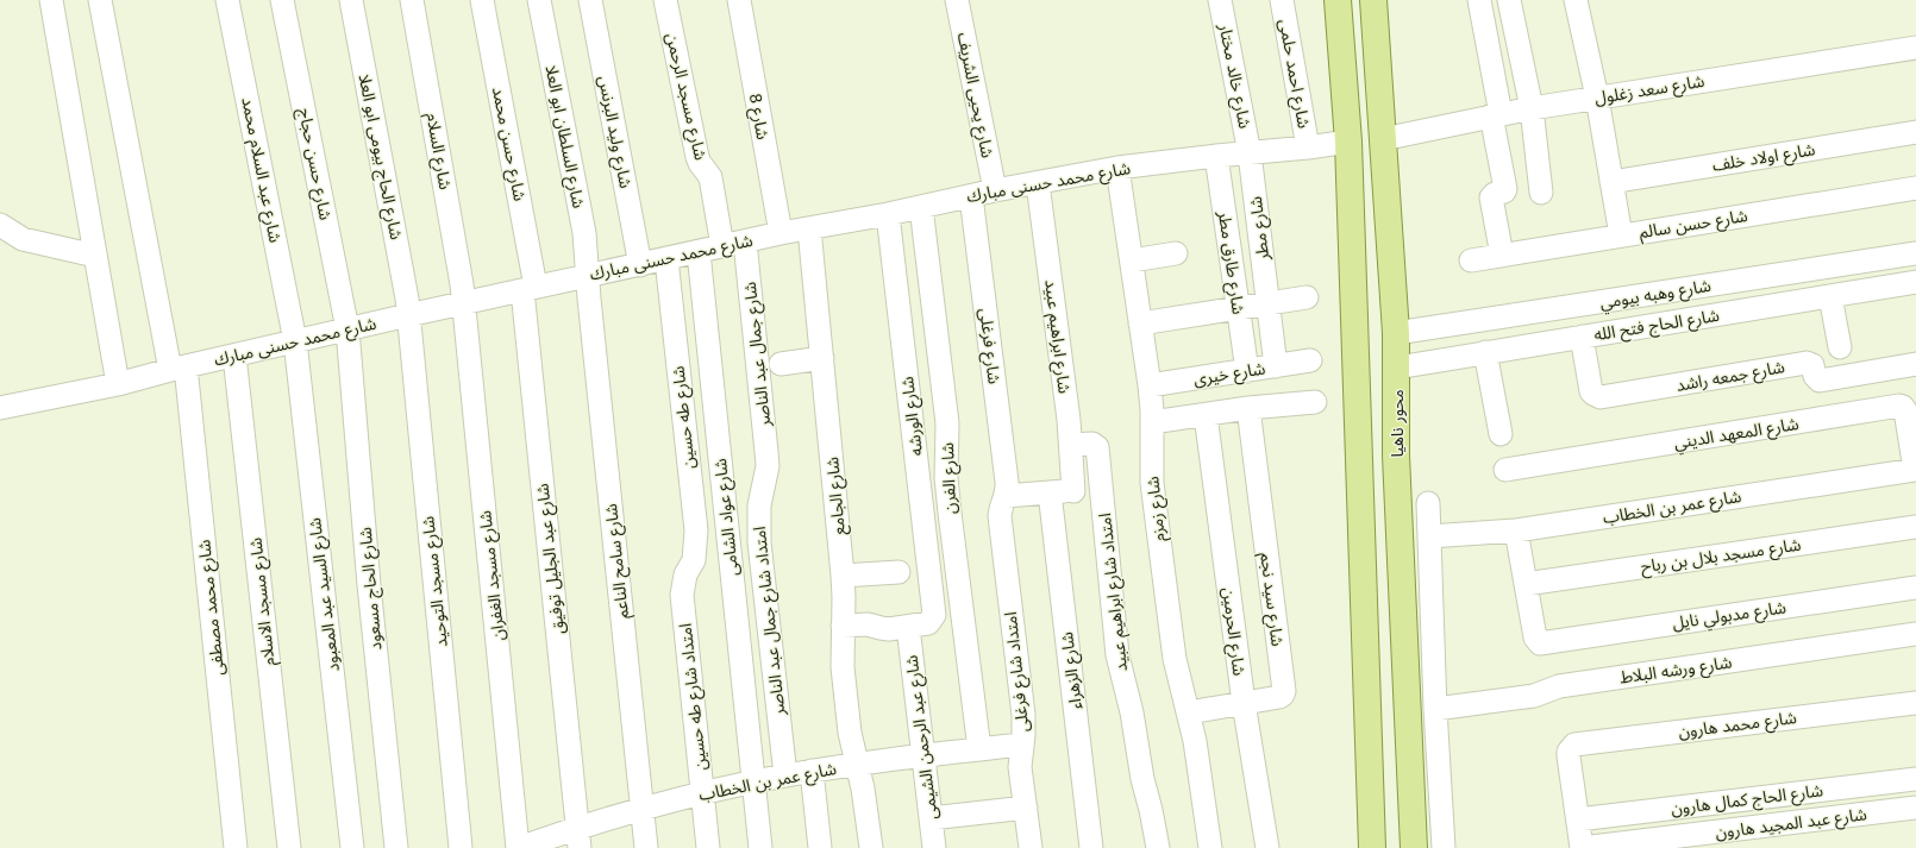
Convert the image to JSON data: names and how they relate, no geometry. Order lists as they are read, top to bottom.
{
  "streets": {
    "main road": ["محور ناهيا"],
    "street": [
      "شارع احمد حلمى",
      "شارع خالد مختار",
      "شارع سعد زغلول",
      "شارع يحيى الشريف",
      "شارع مسجد الرحمن",
      "شارع 8",
      "شارع وليد البرنس",
      "شارع السلطان ابو العلا",
      "شارع حسن محمد",
      "شارع السلام",
      "شارع الحاج بيومى ابو العلا",
      "شارع اولاد خلف",
      "شارع حسن حجاج",
      "شارع عبد السلام محمد",
      "شارع محمد حسنى مبارك",
      "شارع حسن سالم",
      "شارع مطر",
      "شارع طارق مطر",
      "شارع وهبه بيومي",
      "شارع الحاج فتح الله",
      "شارع ابراهيم عبيد",
      "شارع فرغلى",
      "شارع جمال عبد الناصر",
      "شارع خيرى",
      "شارع جمعه راشد",
      "شارع الورشه",
      "شارع طه حسين",
      "شارع المعهد الديني",
      "شارع الفرن",
      "شارع الجامع",
      "شارع عمر بن الخطاب",
      "شارع زمزم",
      "شارع عواد الشامى",
      "شارع مسجد بلال بن رباح",
      "شارع عبد الجليل توفيق",
      "شارع سامح الناعم",
      "شارع مسجد الغفران",
      "شارع مسجد التوحيد",
      "شارع الحاج مسعود",
      "امتداد شارع ابراهيم عبيد",
      "شارع السيد عبد المعبود",
      "شارع سيد نجم",
      "شارع مسجد الاسلام",
      "شارع محمد مصطفى",
      "شارع مدبولي نايل",
      "امتداد شارع جمال عبد الناصر",
      "شارع الحرمين",
      "شارع ورشه البلاط",
      "شارع الزهراء",
      "امتداد شارع فرغلى",
      "امتداد شارع طه حسين",
      "شارع محمد هارون",
      "شارع عبد الرحمن الشيمى",
      "شارع الحاج كمال هارون",
      "شارع عبد المجيد هارون"
    ]
  },
  "crossings": [
    ["شارع احمد حلمى", "شارع محمد حسنى مبارك"],
    ["شارع خالد مختار", "شارع محمد حسنى مبارك"],
    ["شارع خالد مختار", "شارع مطر"],
    ["شارع سعد زغلول", "محور ناهيا"],
    ["شارع يحيى الشريف", "شارع محمد حسنى مبارك"],
    ["شارع مسجد الرحمن", "شارع محمد حسنى مبارك"],
    ["شارع 8", "شارع محمد حسنى مبارك"],
    ["شارع وليد البرنس", "شارع محمد حسنى مبارك"],
    ["شارع السلطان ابو العلا", "شارع محمد حسنى مبارك"],
    ["شارع السلطان ابو العلا", "شارع سامح الناعم"],
    ["شارع حسن محمد", "شارع محمد حسنى مبارك"],
    ["شارع حسن محمد", "شارع عبد الجليل توفيق"],
    ["شارع السلام", "شارع محمد حسنى مبارك"],
    ["شارع السلام", "شارع مسجد الغفران"],
    ["شارع الحاج بيومى ابو العلا", "شارع محمد حسنى مبارك"],
    ["شارع الحاج بيومى ابو العلا", "شارع مسجد التوحيد"],
    ["شارع حسن حجاج", "شارع محمد حسنى مبارك"],
    ["شارع حسن حجاج", "شارع الحاج مسعود"],
    ["شارع عبد السلام محمد", "شارع محمد حسنى مبارك"],
    ["شارع عبد السلام محمد", "شارع السيد عبد المعبود"],
    ["شارع محمد حسنى مبارك", "شارع مطر"],
    ["شارع محمد حسنى مبارك", "شارع طارق مطر"],
    ["شارع محمد حسنى مبارك", "شارع ابراهيم عبيد"],
    ["شارع محمد حسنى مبارك", "شارع فرغلى"],
    ["شارع محمد حسنى مبارك", "شارع جمال عبد الناصر"],
    ["شارع محمد حسنى مبارك", "شارع الورشه"],
    ["شارع محمد حسنى مبارك", "شارع طه حسين"],
    ["شارع محمد حسنى مبارك", "شارع الفرن"],
    ["شارع محمد حسنى مبارك", "شارع الجامع"],
    ["شارع محمد حسنى مبارك", "شارع زمزم"],
    ["شارع محمد حسنى مبارك", "شارع عواد الشامى"],
    ["شارع محمد حسنى مبارك", "شارع عبد الجليل توفيق"],
    ["شارع محمد حسنى مبارك", "شارع سامح الناعم"],
    ["شارع محمد حسنى مبارك", "شارع مسجد الغفران"],
    ["شارع محمد حسنى مبارك", "شارع مسجد التوحيد"],
    ["شارع محمد حسنى مبارك", "شارع الحاج مسعود"],
    ["شارع محمد حسنى مبارك", "شارع السيد عبد المعبود"],
    ["شارع محمد حسنى مبارك", "شارع مسجد الاسلام"],
    ["شارع محمد حسنى مبارك", "شارع محمد مصطفى"],
    ["شارع مطر", "شارع خيرى"],
    ["شارع طارق مطر", "شارع خيرى"],
    ["شارع وهبه بيومي", "محور ناهيا"],
    ["شارع الحاج فتح الله", "شارع جمعه راشد"],
    ["شارع الحاج فتح الله", "محور ناهيا"],
    ["شارع ابراهيم عبيد", "امتداد شارع ابراهيم عبيد"],
    ["شارع فرغلى", "امتداد شارع فرغلى"],
    ["شارع جمال عبد الناصر", "امتداد شارع جمال عبد الناصر"],
    ["شارع خيرى", "شارع زمزم"],
    ["شارع الورشه", "شارع عبد الرحمن الشيمى"],
    ["شارع طه حسين", "امتداد شارع طه حسين"],
    ["شارع المعهد الديني", "شارع عمر بن الخطاب"],
    ["شارع الفرن", "شارع عمر بن الخطاب"],
    ["شارع الجامع", "شارع عمر بن الخطاب"],
    ["شارع عمر بن الخطاب", "شارع عواد الشامى"],
    ["شارع عمر بن الخطاب", "شارع عبد الجليل توفيق"],
    ["شارع عمر بن الخطاب", "شارع سامح الناعم"],
    ["شارع عمر بن الخطاب", "شارع مسجد الغفران"],
    ["شارع عمر بن الخطاب", "امتداد شارع جمال عبد الناصر"],
    ["شارع عمر بن الخطاب", "امتداد شارع فرغلى"],
    ["شارع عمر بن الخطاب", "امتداد شارع طه حسين"],
    ["شارع عمر بن الخطاب", "شارع عبد الرحمن الشيمى"],
    ["شارع زمزم", "شارع سيد نجم"],
    ["شارع مسجد بلال بن رباح", "شارع مدبولي نايل"],
    ["شارع سيد نجم", "شارع الحرمين"],
    ["شارع محمد هارون", "شارع الحاج كمال هارون"]
  ]
}
